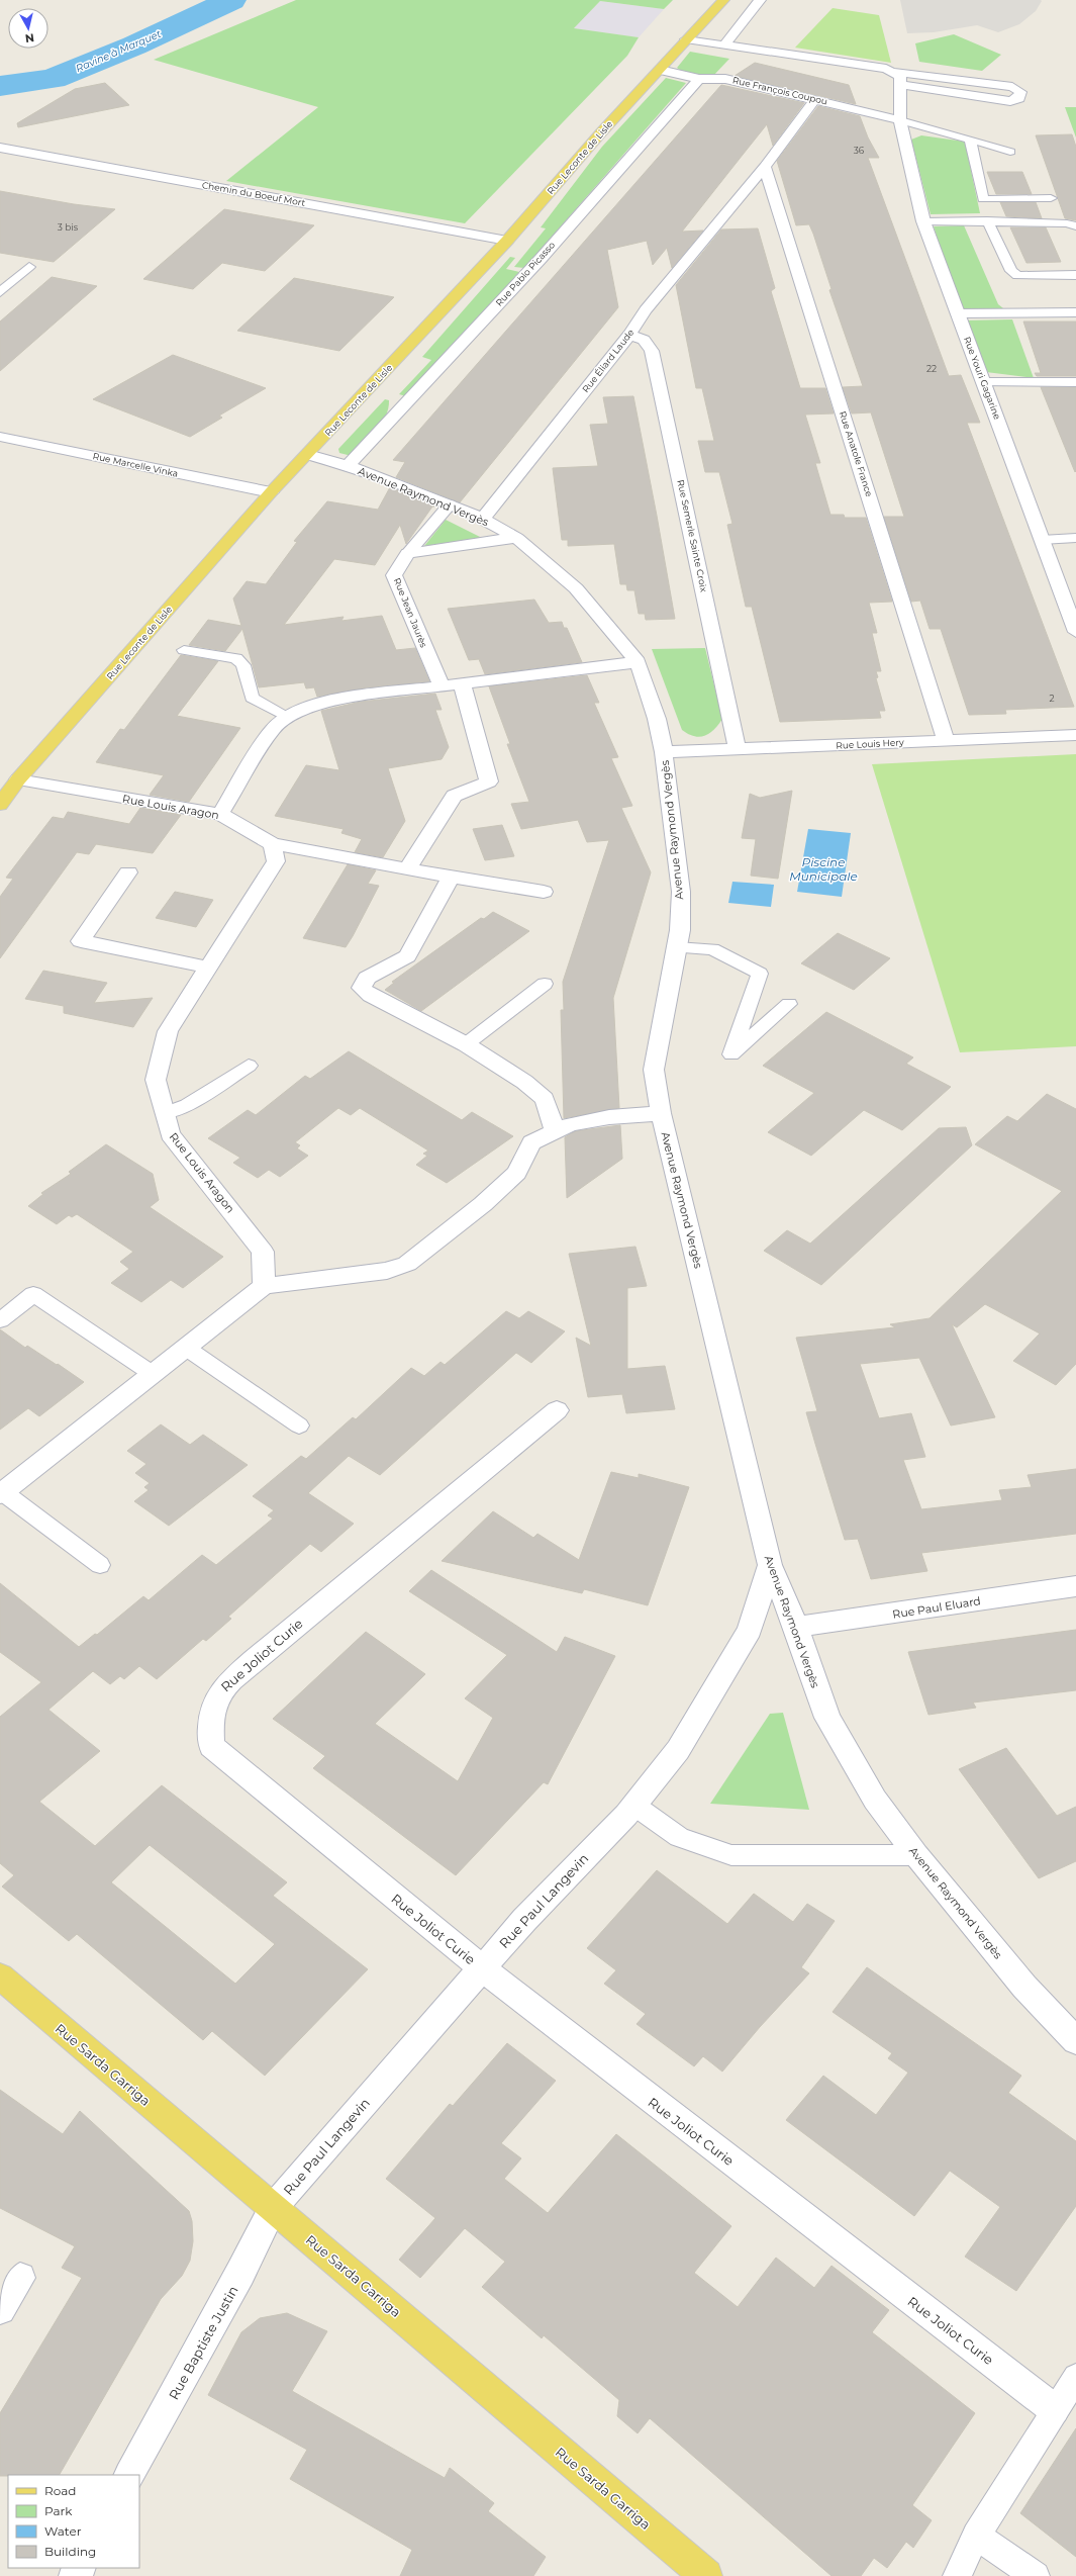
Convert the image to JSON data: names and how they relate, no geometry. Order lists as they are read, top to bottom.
{
  "streets": {
    "main road": ["Rue Leconte de Lisle", "Rue Sarda Garriga"],
    "street": [
      "Rue François Coupou",
      "Chemin du Boeuf Mort",
      "Rue Pablo Picasso",
      "Rue Éliard Laude",
      "Rue Youri Gagarine",
      "Rue Anatole France",
      "Rue Marcelle Vinka",
      "Avenue Raymond Vergès",
      "Rue Semerle Sainte Croix",
      "Rue Jean Jaurès",
      "Rue Louis Hery",
      "Rue Louis Aragon",
      "Rue Paul Eluard",
      "Rue Joliot Curie",
      "Rue Paul Langevin",
      "Rue Baptiste Justin"
    ]
  },
  "crossings": [
    ["Rue François Coupou", "Rue Leconte de Lisle"],
    ["Rue François Coupou", "Rue Pablo Picasso"],
    ["Rue François Coupou", "Rue Éliard Laude"],
    ["Rue François Coupou", "Rue Youri Gagarine"],
    ["Rue Leconte de Lisle", "Chemin du Boeuf Mort"],
    ["Rue Leconte de Lisle", "Rue Marcelle Vinka"],
    ["Rue Leconte de Lisle", "Avenue Raymond Vergès"],
    ["Rue Leconte de Lisle", "Rue Louis Aragon"],
    ["Rue Pablo Picasso", "Avenue Raymond Vergès"],
    ["Rue Éliard Laude", "Rue Anatole France"],
    ["Rue Éliard Laude", "Avenue Raymond Vergès"],
    ["Rue Éliard Laude", "Rue Semerle Sainte Croix"],
    ["Rue Anatole France", "Rue Louis Hery"],
    ["Avenue Raymond Vergès", "Rue Louis Hery"],
    ["Avenue Raymond Vergès", "Rue Paul Eluard"],
    ["Avenue Raymond Vergès", "Rue Paul Langevin"],
    ["Rue Semerle Sainte Croix", "Rue Louis Hery"],
    ["Rue Joliot Curie", "Rue Paul Langevin"],
    ["Rue Paul Langevin", "Rue Sarda Garriga"],
    ["Rue Paul Langevin", "Rue Baptiste Justin"],
    ["Rue Sarda Garriga", "Rue Baptiste Justin"]
  ],
  "water": ["Ravine à Marquet", "Piscine Municipale"],
  "house_numbers": [
    "36",
    "3 bis",
    "22",
    "2"
  ],
  "legend": [
    "Road",
    "Park",
    "Water",
    "Building"
  ],
  "north": "bottom"
}
